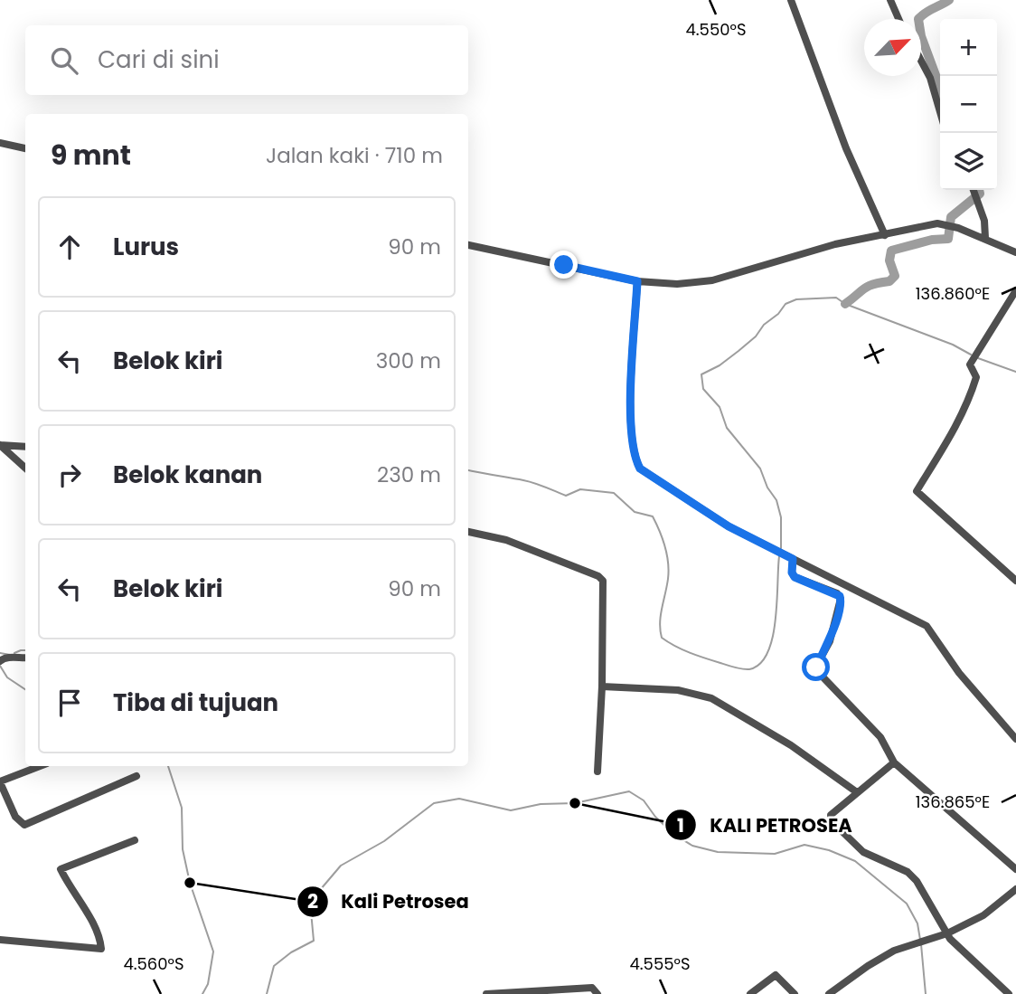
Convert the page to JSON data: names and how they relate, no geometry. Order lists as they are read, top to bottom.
{
  "places": ["KALI PETROSEA", "Kali Petrosea"],
  "north": "top right",
  "page": {
    "map_buttons": ["+", "−"],
    "search": "Cari di sini",
    "heading": ["9 mnt", "Jalan kaki · 710 m"],
    "list": [
      ["Lurus", "90 m"],
      ["Belok kiri", "300 m"],
      ["Belok kanan", "230 m"],
      ["Belok kiri", "90 m"],
      "Tiba di tujuan"
    ]
  },
  "coordinates": [
    "4.550°S",
    "136.860°E",
    "136.865°E",
    "4.560°S",
    "4.555°S"
  ]
}
